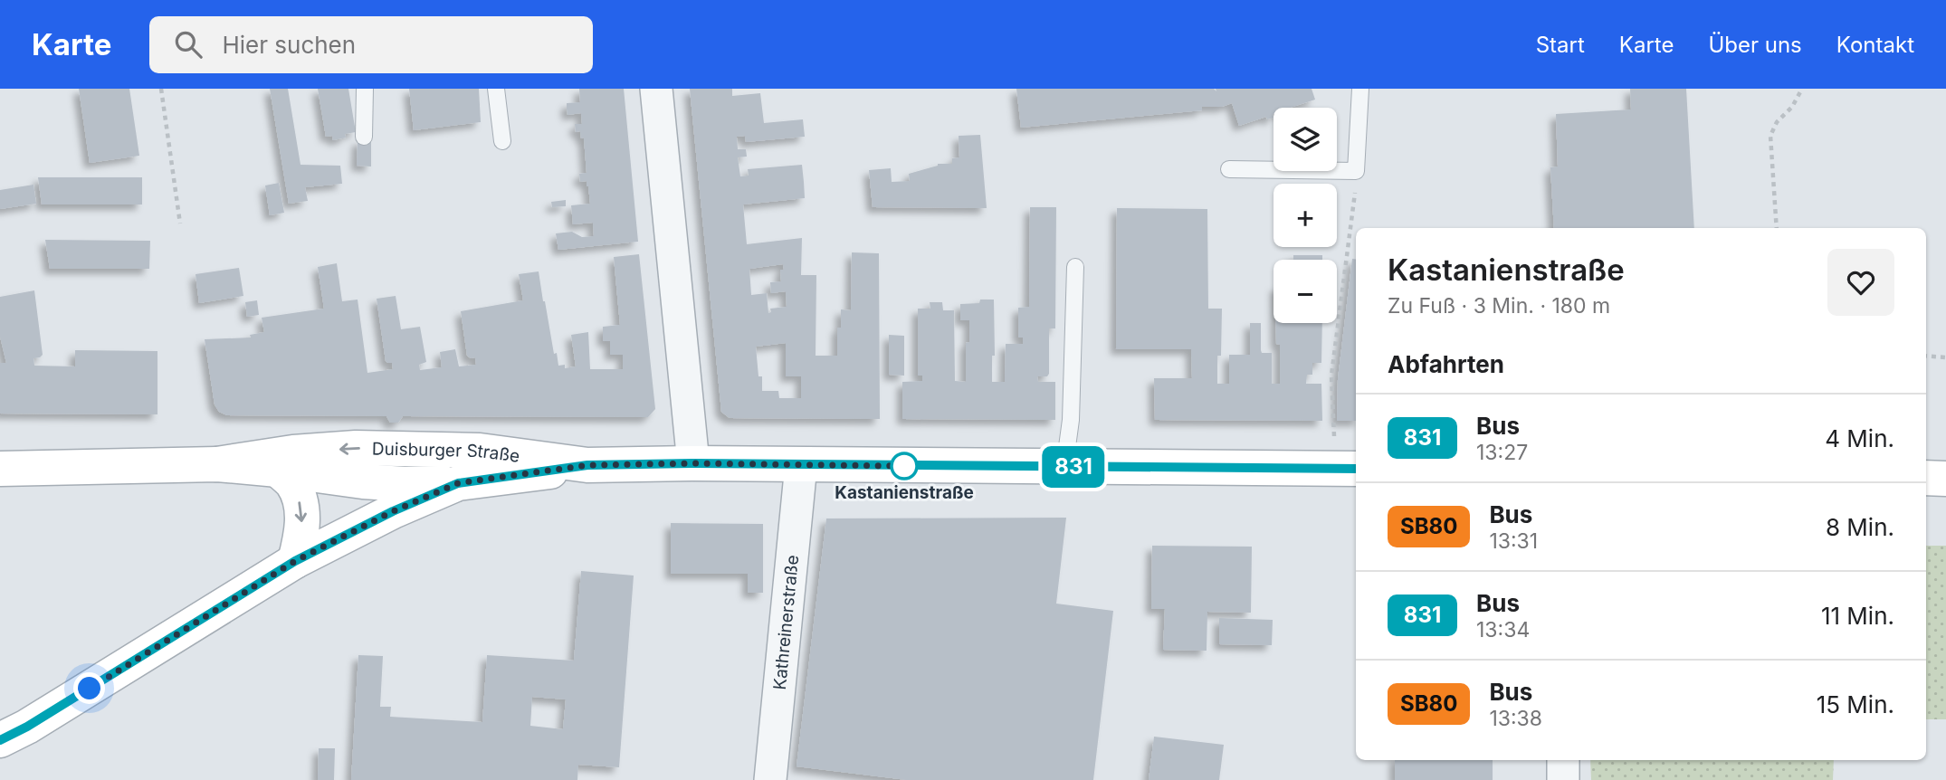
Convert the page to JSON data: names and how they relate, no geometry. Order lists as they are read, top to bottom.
{
  "streets": {
    "main road": ["Duisburger Straße"],
    "street": ["Kathreinerstraße"]
  },
  "crossings": [
    ["Duisburger Straße", "Kathreinerstraße"]
  ],
  "places": ["Kastanienstraße"],
  "lines": ["bus line 831"],
  "page": {
    "header": "Karte",
    "search": "Hier suchen",
    "nav": [
      "Start",
      "Karte",
      "Über uns",
      "Kontakt"
    ],
    "on_map": "831",
    "map_buttons": ["+", "−"],
    "heading": [
      ["Kastanienstraße", "Zu Fuß · 3 Min. · 180 m"],
      "Abfahrten"
    ],
    "list": [
      {
        "mark": "831",
        "name": "Bus",
        "note": "13:27",
        "value": "4 Min."
      },
      {
        "mark": "SB80",
        "name": "Bus",
        "note": "13:31",
        "value": "8 Min."
      },
      {
        "mark": "831",
        "name": "Bus",
        "note": "13:34",
        "value": "11 Min."
      },
      {
        "mark": "SB80",
        "name": "Bus",
        "note": "13:38",
        "value": "15 Min."
      }
    ]
  }
}
